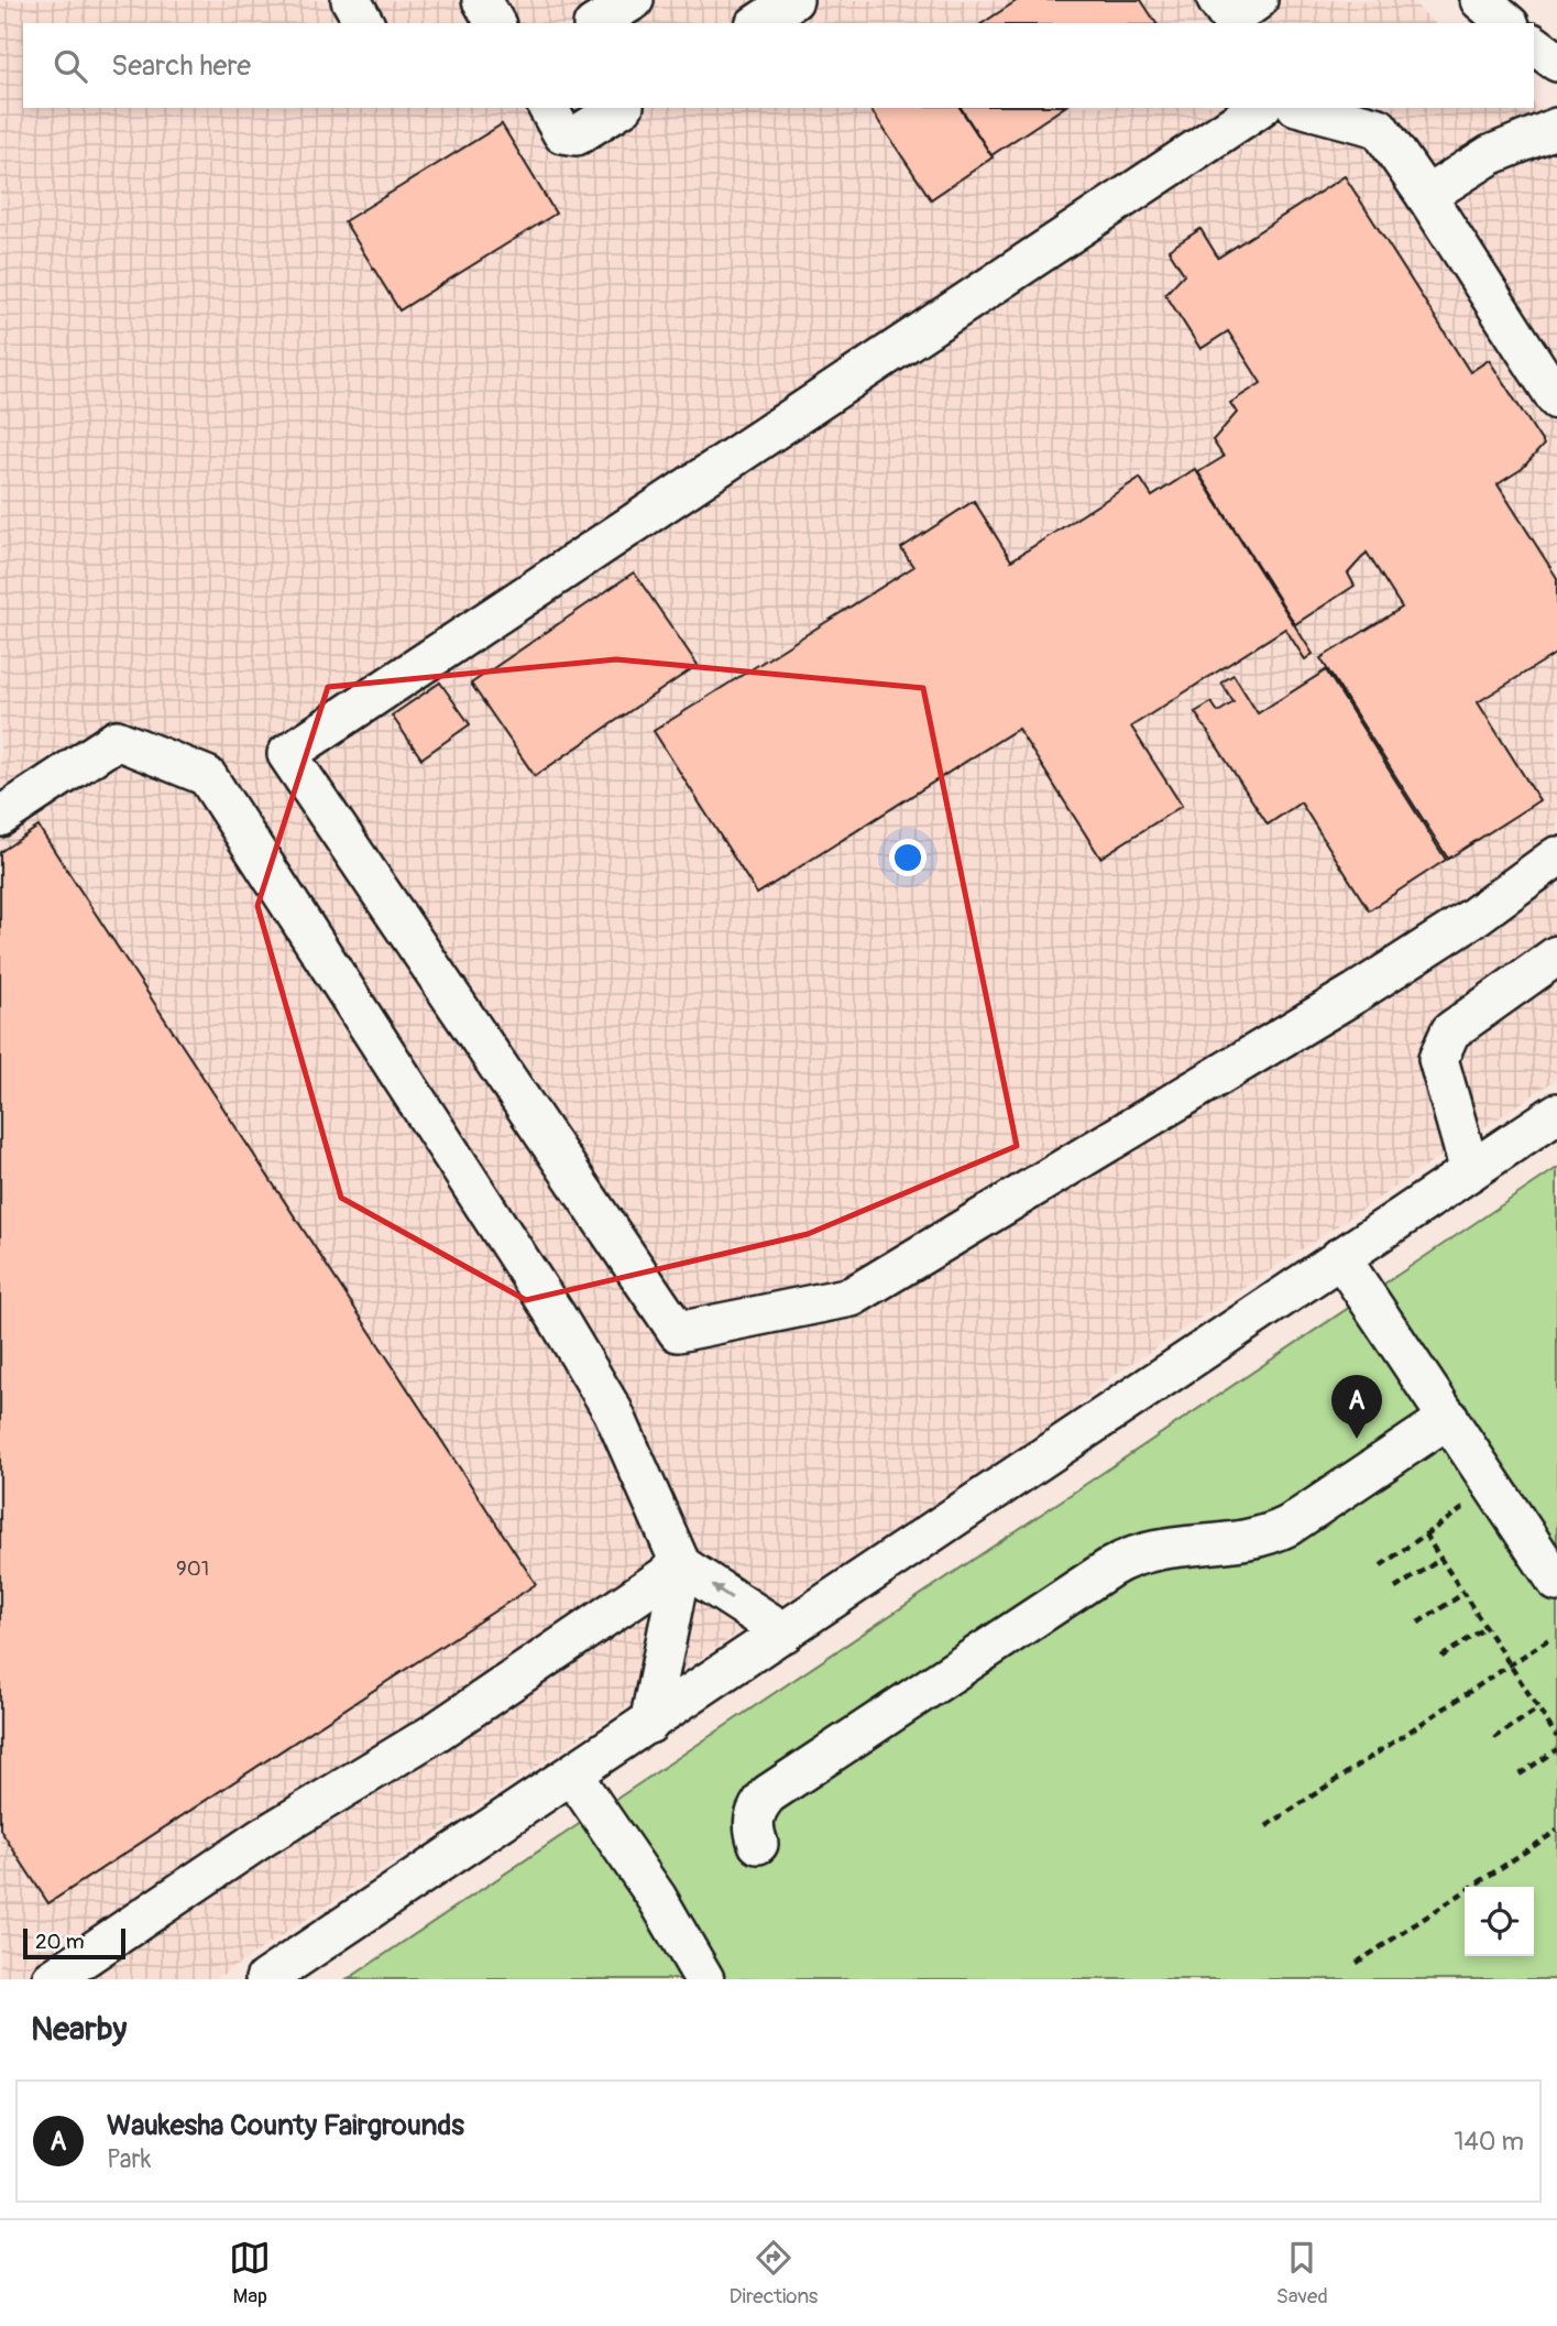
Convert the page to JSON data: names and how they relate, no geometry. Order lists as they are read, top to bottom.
{
  "house_numbers": ["901"],
  "scale_bar": "20 m",
  "page": {
    "search": "Search here",
    "pins": "A",
    "scale": "20 m",
    "heading": "Nearby",
    "list": [
      {
        "mark": "A",
        "name": "Waukesha County Fairgrounds",
        "note": "Park",
        "value": "140 m"
      }
    ],
    "nav": ["Map", "Directions", "Saved"]
  }
}
